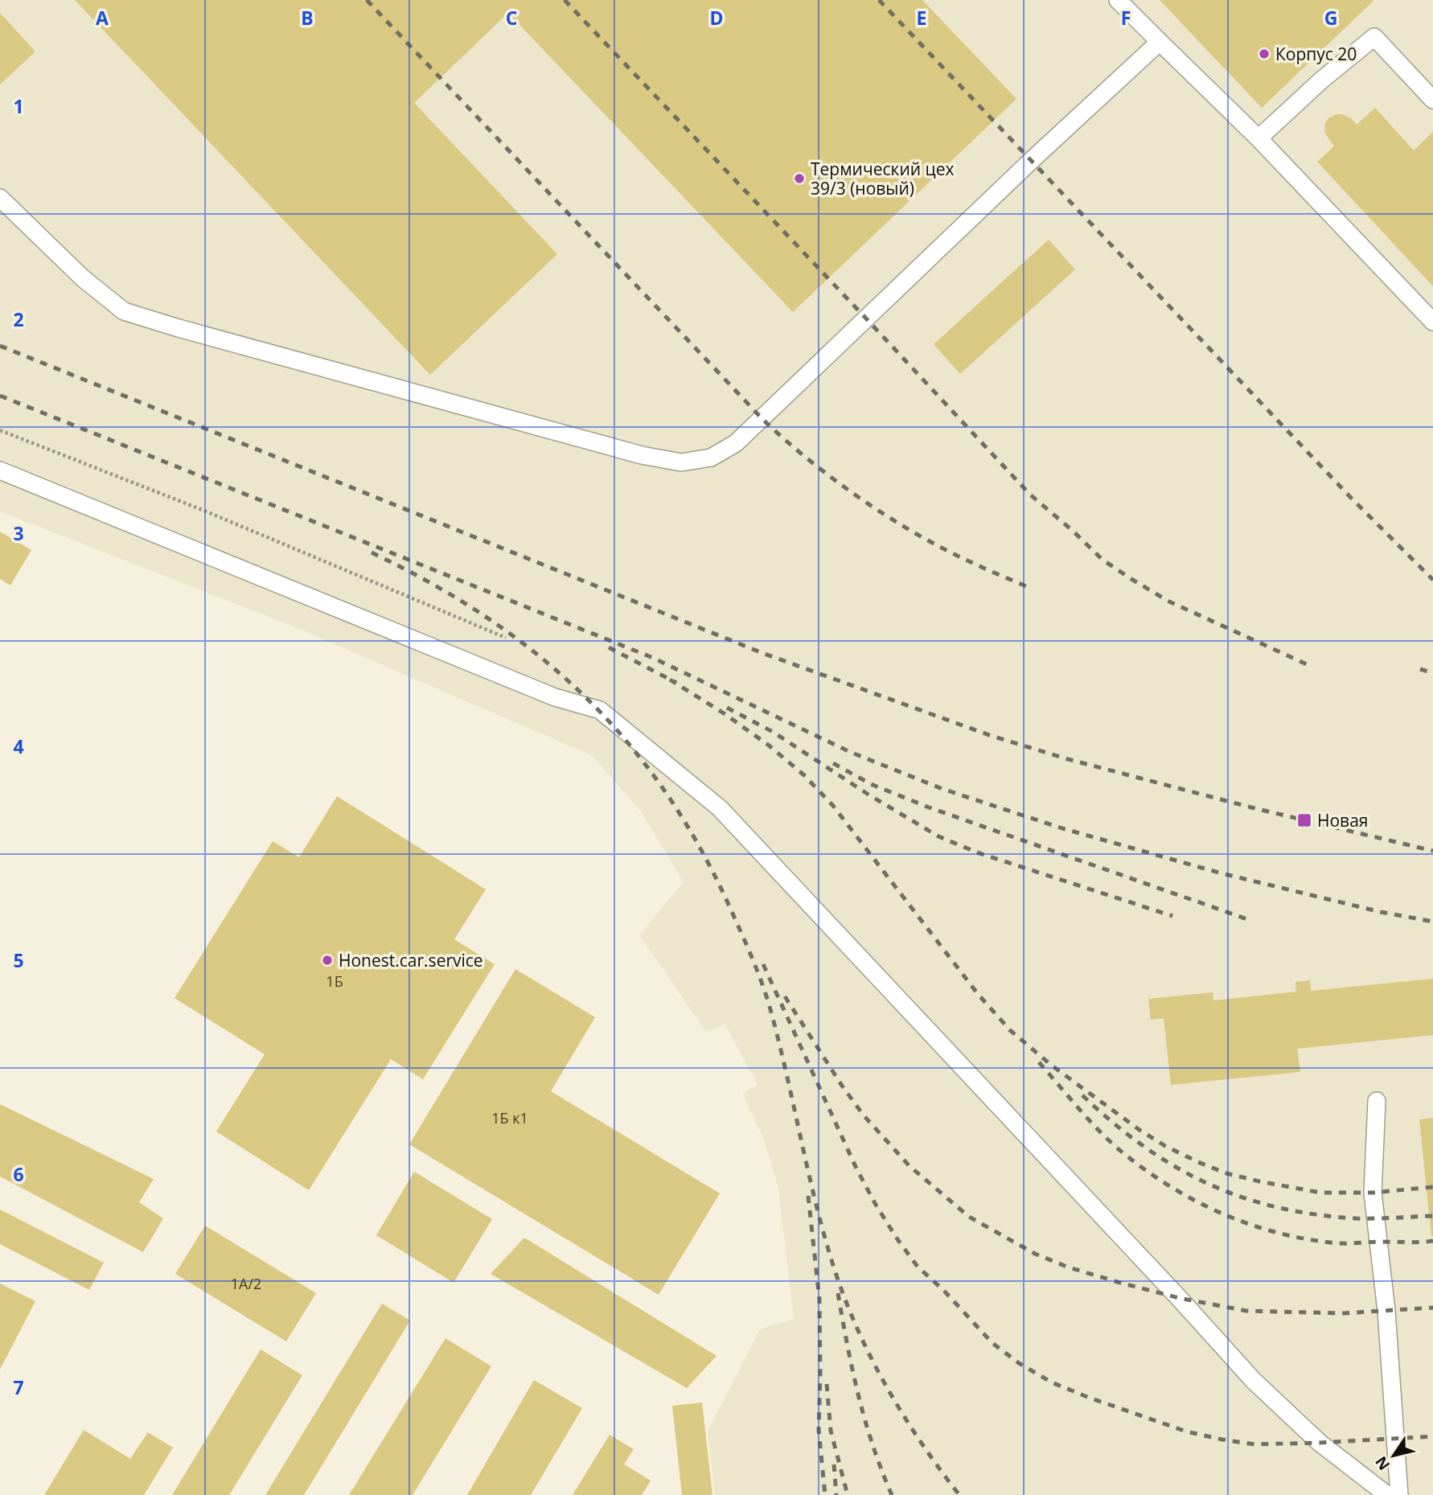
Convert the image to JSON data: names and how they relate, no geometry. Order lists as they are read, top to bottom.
{
  "places": {
    "other": ["Корпус 20", "Термический цех 39/3 (новый)", "Honest.car.service"],
    "transit": ["Новая"]
  },
  "house_numbers": ["1Б", "1Б к1", "1А/2"],
  "north": "bottom left",
  "grid": {
    "columns": [
      "A",
      "B",
      "C",
      "D",
      "E",
      "F",
      "G"
    ],
    "rows": [
      "1",
      "2",
      "3",
      "4",
      "5",
      "6",
      "7"
    ]
  }
}
